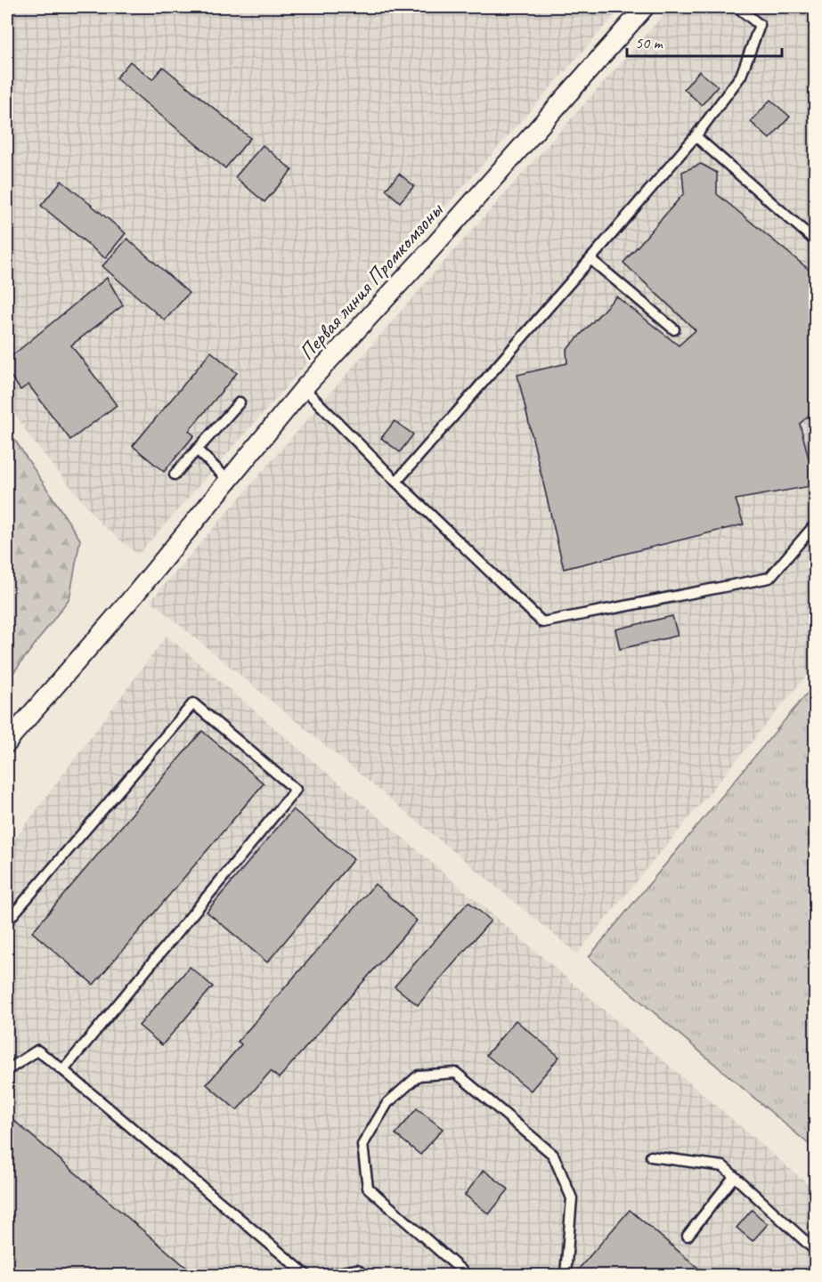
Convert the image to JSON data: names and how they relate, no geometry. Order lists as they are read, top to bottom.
{
  "streets": {
    "street": ["Первая линия Промкомзоны"]
  },
  "scale_bar": "50 m"
}
